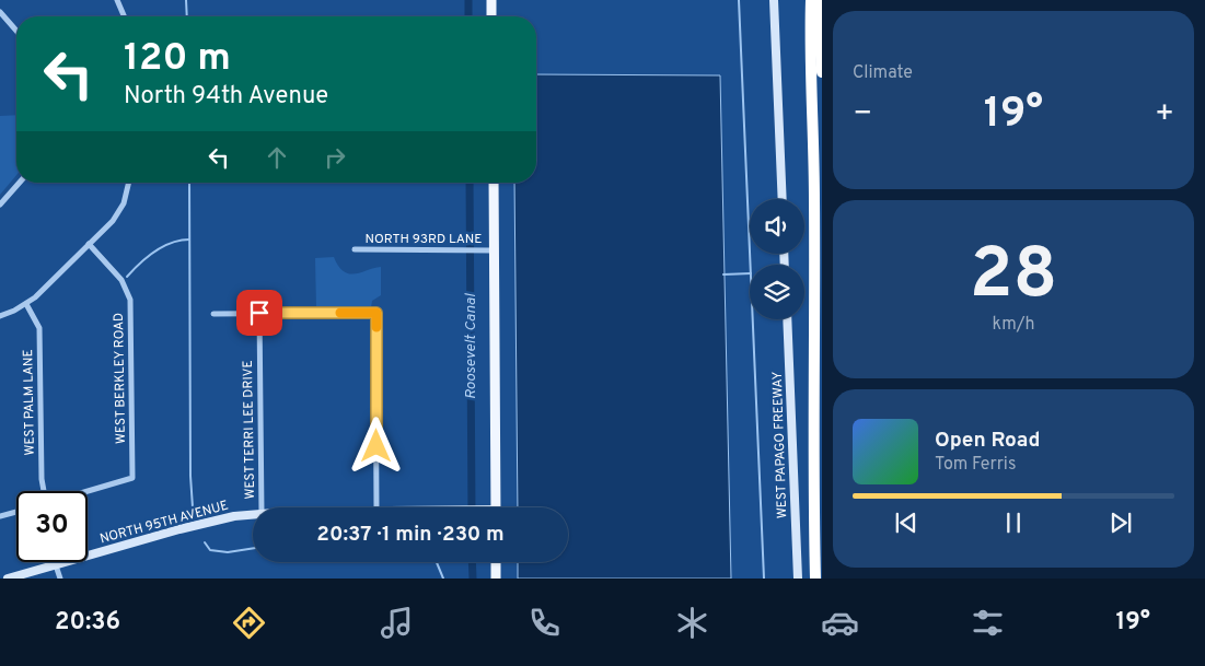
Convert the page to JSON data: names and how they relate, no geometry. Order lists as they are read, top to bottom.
{
  "streets": {
    "main road": ["WEST PAPAGO FREEWAY", "NORTH 95TH AVENUE"],
    "street": [
      "NORTH 93RD LANE",
      "WEST BERKLEY ROAD",
      "WEST PALM LANE",
      "WEST TERRI LEE DRIVE"
    ]
  },
  "water": ["Roosevelt Canal"],
  "page": {
    "tile": [
      "Climate",
      ["28", "km/h"]
    ],
    "turn": ["120 m", "North 94th Avenue"],
    "heat": ["−", "19°", "+"],
    "song": ["Open Road", "Tom Ferris"],
    "limit": "30",
    "trip": "20:37 · 1 min · 230 m",
    "tabs": ["20:36", "19°"]
  }
}
